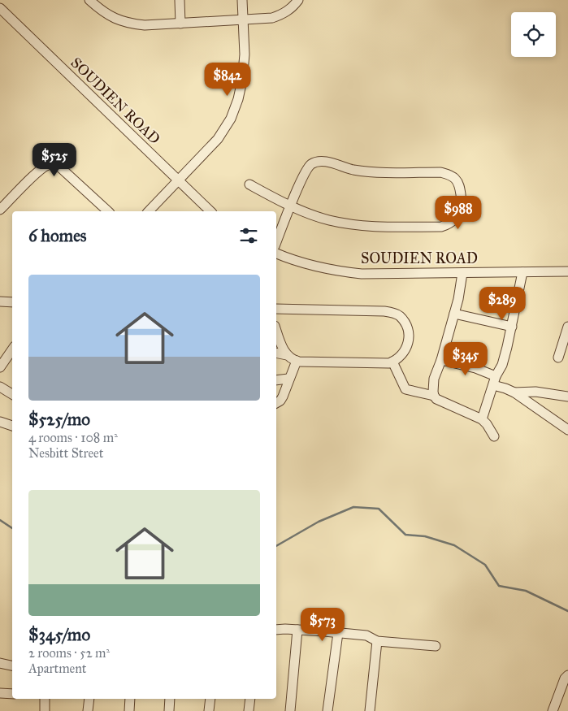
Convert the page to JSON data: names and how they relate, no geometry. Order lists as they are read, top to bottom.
{
  "streets": {
    "street": ["SOUDIEN ROAD"]
  },
  "page": {
    "price": [
      "$842",
      "$525",
      "$988",
      "$289",
      "$345",
      "$573"
    ],
    "heading": "6 homes",
    "list": [
      {
        "name": "$525/mo",
        "note": "4 rooms · 108 m² · Nesbitt Street"
      },
      {
        "name": "$345/mo",
        "note": "2 rooms · 52 m² · Apartment"
      }
    ]
  }
}
